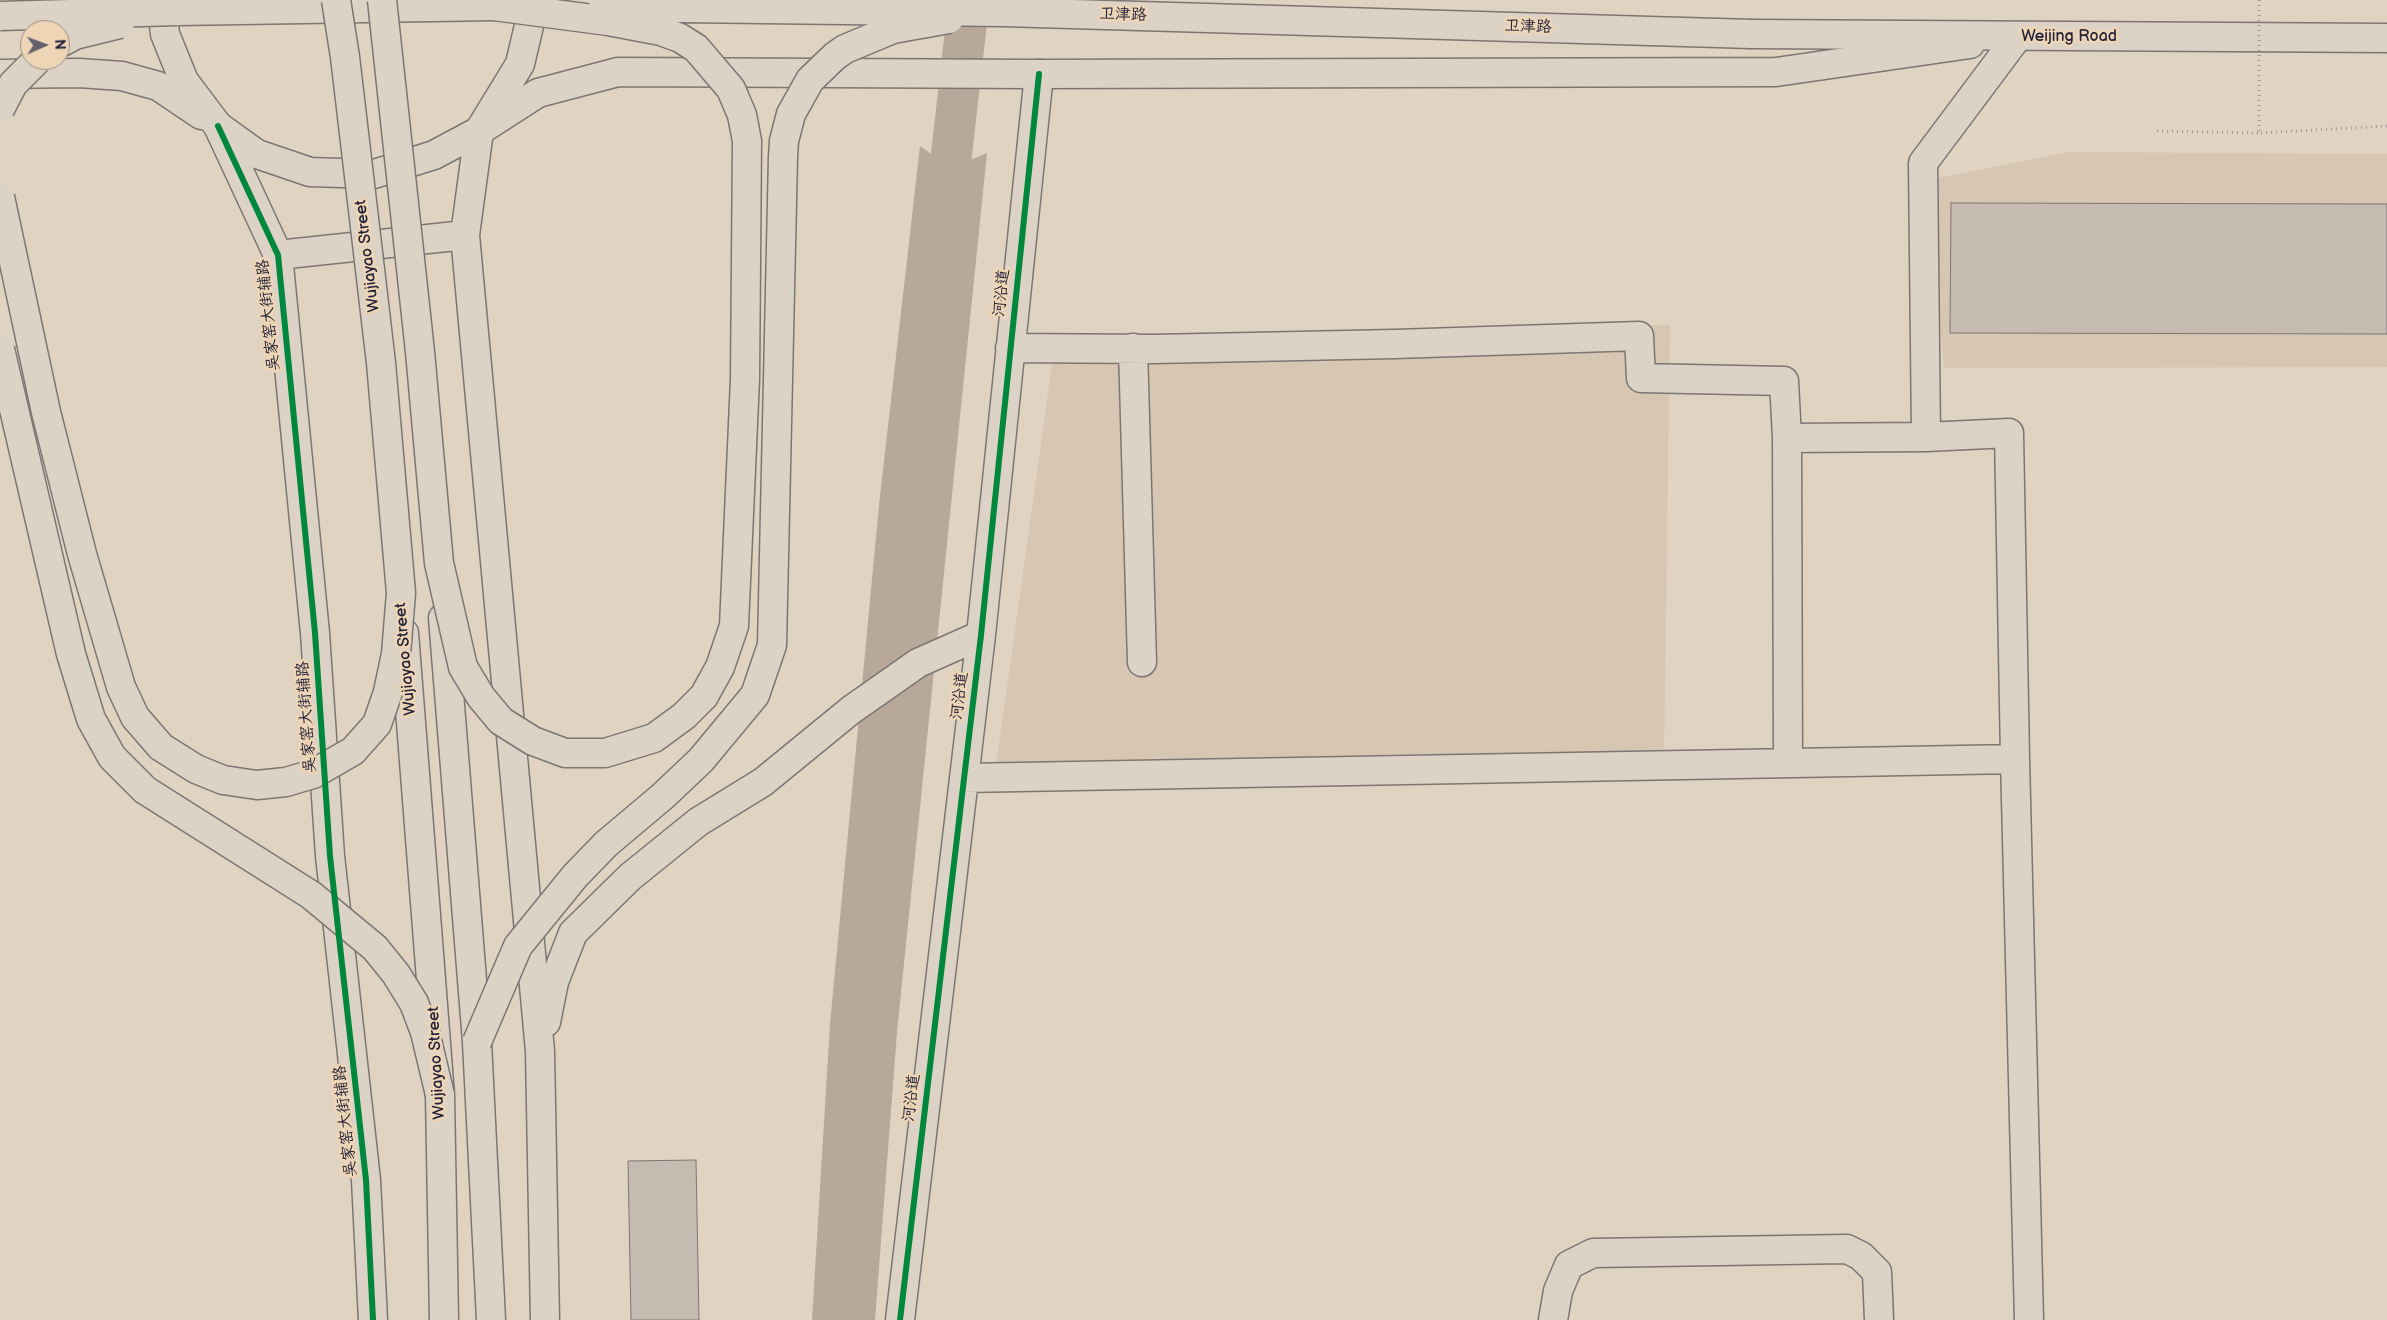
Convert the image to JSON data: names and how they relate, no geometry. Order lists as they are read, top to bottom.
{
  "streets": {
    "main road": [
      "卫津路",
      "Weijing Road",
      "Wujiayao Street",
      "河沿道",
      "吴家窑大街辅路"
    ]
  },
  "crossings": [
    ["卫津路", "Weijing Road"]
  ],
  "north": "right"
}
